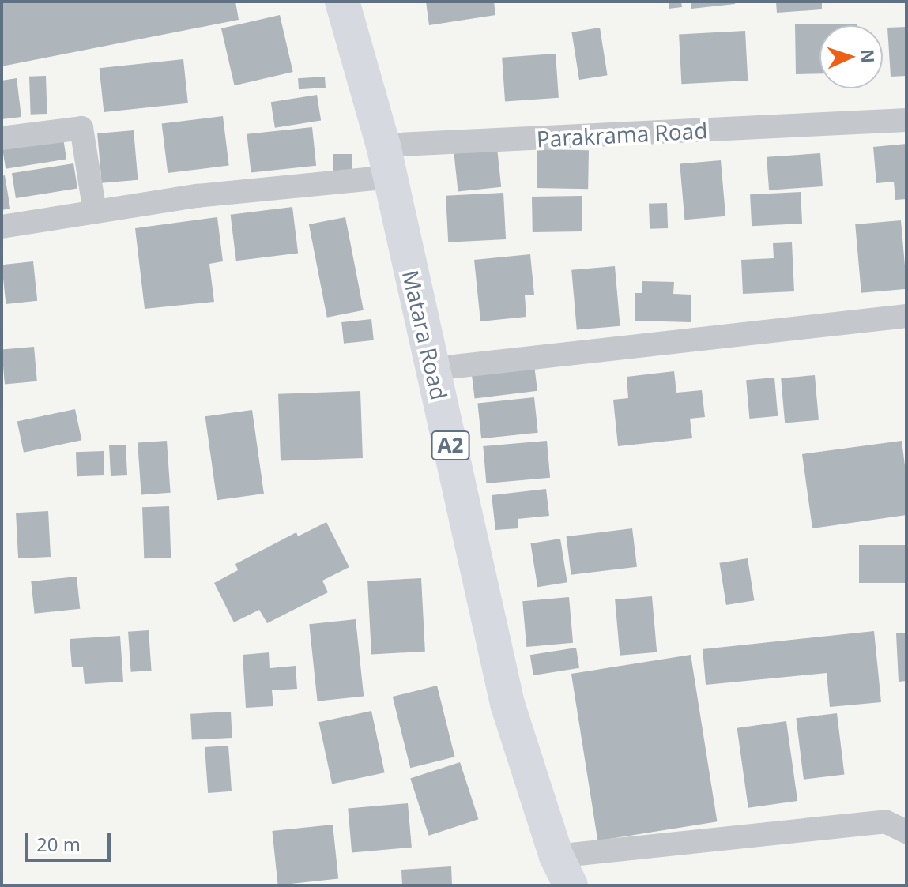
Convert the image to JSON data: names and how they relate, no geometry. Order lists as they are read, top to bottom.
{
  "streets": {
    "highway": ["Matara Road", "A2"],
    "street": ["Parakrama Road"]
  },
  "crossings": [
    ["Parakrama Road", "Matara Road"]
  ],
  "scale_bar": "20 m",
  "north": "right"
}
